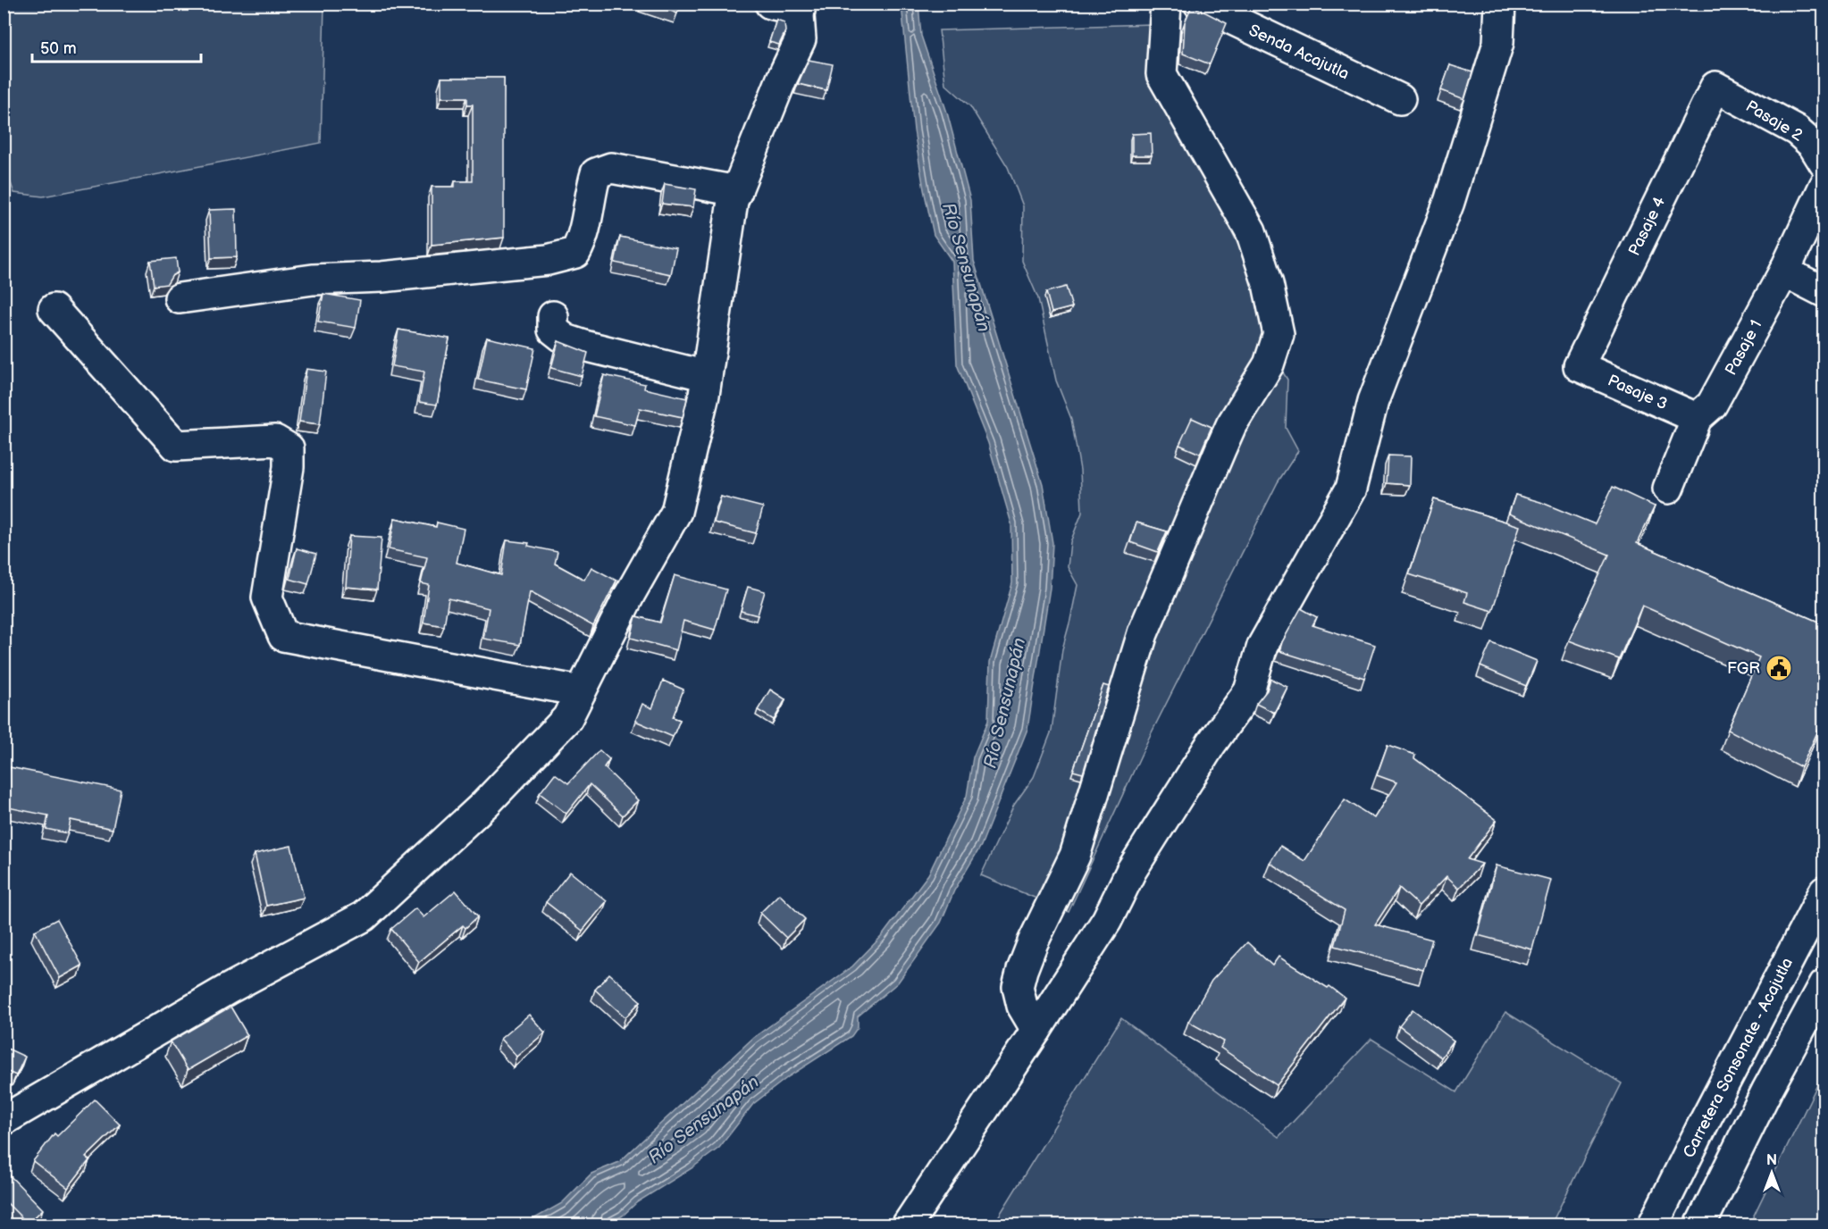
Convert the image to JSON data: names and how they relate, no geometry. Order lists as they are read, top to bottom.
{
  "streets": {
    "main road": [
      "Senda Acajutla",
      "Pasaje 2",
      "Pasaje 4",
      "Pasaje 1",
      "Pasaje 3",
      "Carretera Sonsonate - Acajutla"
    ]
  },
  "crossings": [
    ["Pasaje 2", "Pasaje 4"],
    ["Pasaje 4", "Pasaje 3"],
    ["Pasaje 1", "Pasaje 3"]
  ],
  "water": ["Río Sensunapán"],
  "places": {
    "public building": ["FGR"]
  },
  "scale_bar": "50 m",
  "north": "top"
}
